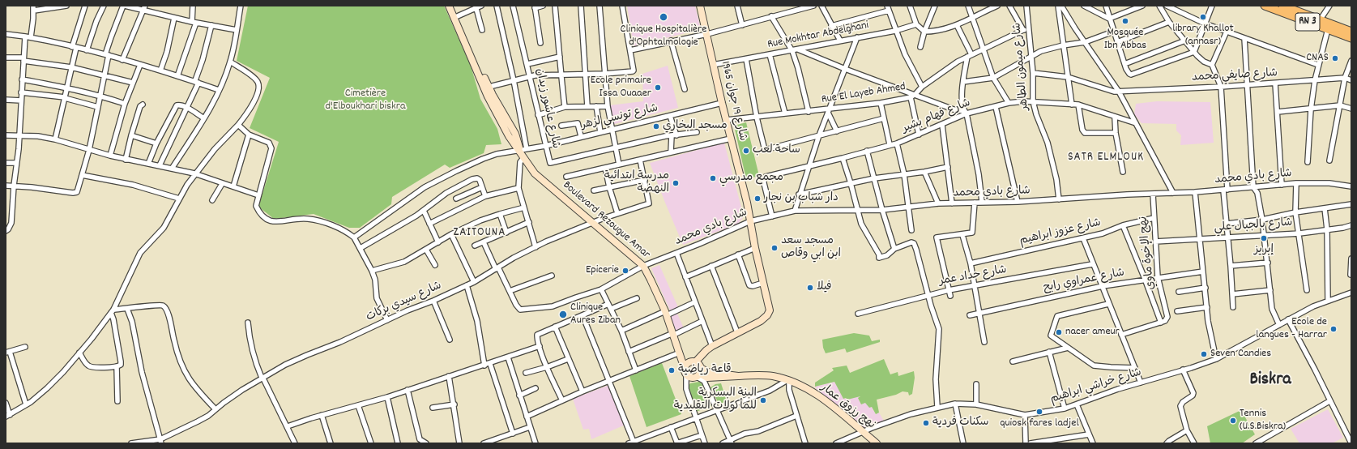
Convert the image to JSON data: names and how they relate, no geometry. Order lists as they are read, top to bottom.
{
  "streets": {
    "main road": [
      "RN 3",
      "شارع 19 جوان 1965",
      "Boulevard Rezougue Amar",
      "نهج رزوق عمار"
    ],
    "street": [
      "Rue Mokhtar Abdelghani",
      "شارع ميمون الطاهر",
      "شارع صايفي محمد",
      "Rue El Layeb Ahmed",
      "شارع عاشور زيدان",
      "شارع فهام بشير",
      "شارع تونسي لزهر",
      "شارع بادي محمد",
      "شارع بالجبال علي",
      "شارع عزوز ابراهيم",
      "نهج الإخوة ماوي",
      "شارع حداد عمر",
      "شارع عمراوي رابح",
      "شارع سيدي بركات",
      "شارع خراشي ابراهيم"
    ]
  },
  "crossings": [
    ["Rue Mokhtar Abdelghani", "شارع 19 جوان 1965"],
    ["شارع ميمون الطاهر", "شارع صايفي محمد"],
    ["شارع ميمون الطاهر", "Rue El Layeb Ahmed"],
    ["شارع ميمون الطاهر", "شارع فهام بشير"],
    ["شارع ميمون الطاهر", "شارع بادي محمد"],
    ["Rue El Layeb Ahmed", "شارع 19 جوان 1965"],
    ["شارع 19 جوان 1965", "شارع تونسي لزهر"],
    ["شارع 19 جوان 1965", "شارع بادي محمد"],
    ["شارع عاشور زيدان", "شارع تونسي لزهر"],
    ["شارع فهام بشير", "شارع بادي محمد"],
    ["شارع تونسي لزهر", "Boulevard Rezougue Amar"],
    ["شارع بادي محمد", "Boulevard Rezougue Amar"],
    ["شارع بادي محمد", "نهج الإخوة ماوي"],
    ["Boulevard Rezougue Amar", "شارع سيدي بركات"],
    ["شارع بالجبال علي", "نهج الإخوة ماوي"],
    ["شارع عزوز ابراهيم", "نهج الإخوة ماوي"],
    ["نهج الإخوة ماوي", "شارع عمراوي رابح"],
    ["شارع خراشي ابراهيم", "نهج رزوق عمار"]
  ],
  "districts": ["SATR ELMLOUK", "ZAITOUNA", "Biskra"],
  "parks": ["Cimetière d'Elboukhari biskra"],
  "places": [
    "Clinique Hospitalière d'Ophtalmologie",
    "library Khallot (annasr)",
    "Mosquée Ibn Abbas",
    "CNAS",
    "Ecole primaire Issa Ouaaer",
    "مسجد البخاري",
    "ساحة لعب",
    "مجمع مدرسي",
    "مدرسة ابتدائية النهضة",
    "دار شباب بن نجار",
    "إبريز",
    "مسجد سعد ابن ابي وقاص",
    "Epicerie",
    "فيلا",
    "Clinique Aures Ziban",
    "Ecole de langues - Harrar",
    "nacer ameur",
    "Seven Candies",
    "قاعة رياضية",
    "البنة البسكرية للمأكولات التقليدية",
    "quiosk fares ladjel",
    "Tennis (U.S.Biskra)",
    "سكنات فردية"
  ]
}
